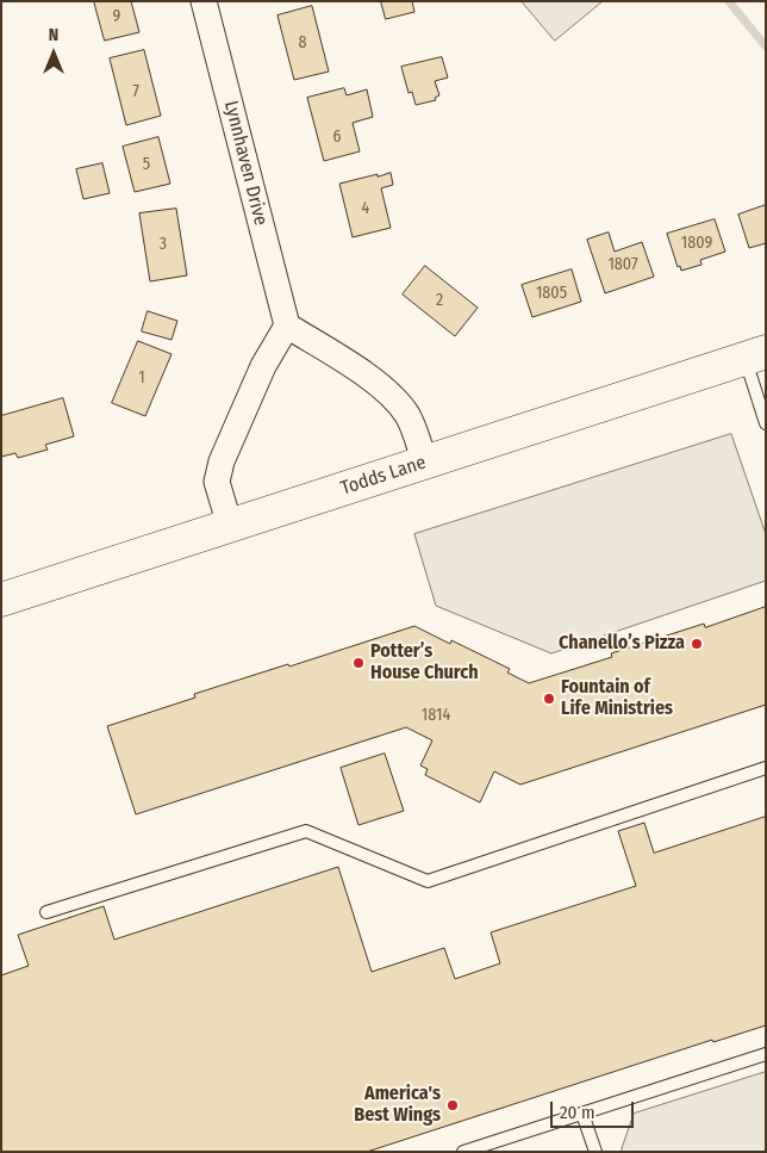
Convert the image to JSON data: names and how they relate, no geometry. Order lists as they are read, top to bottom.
{
  "streets": {
    "main road": ["Todds Lane"],
    "street": ["Lynnhaven Drive"]
  },
  "places": [
    "Chanello’s Pizza",
    "Potter’s House Church",
    "Fountain of Life Ministries",
    "America's Best Wings"
  ],
  "house_numbers": [
    "9",
    "8",
    "7",
    "6",
    "5",
    "4",
    "1809",
    "3",
    "1807",
    "1805",
    "2",
    "1",
    "1814"
  ],
  "scale_bar": "20 m",
  "north": "top"
}
